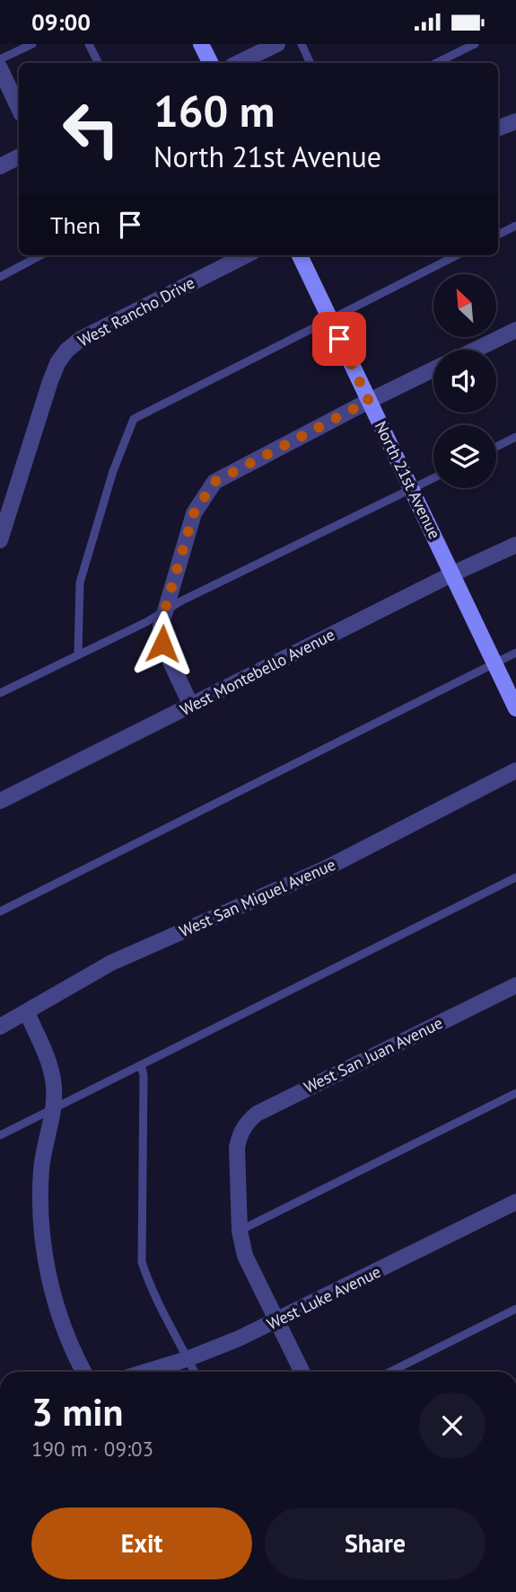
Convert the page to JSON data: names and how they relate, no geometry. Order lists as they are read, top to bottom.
{
  "streets": {
    "street": [
      "West Rancho Drive",
      "North 21st Avenue",
      "West Montebello Avenue",
      "West San Miguel Avenue",
      "West San Juan Avenue",
      "West Luke Avenue"
    ]
  },
  "crossings": [
    ["North 21st Avenue", "West Montebello Avenue"]
  ],
  "north": "top left",
  "page": {
    "status": "09:00",
    "turn": ["160 m", "North 21st Avenue"],
    "then": "Then",
    "heading": ["3 min", "190 m · 09:03"],
    "buttons": ["Exit", "Share"]
  }
}
